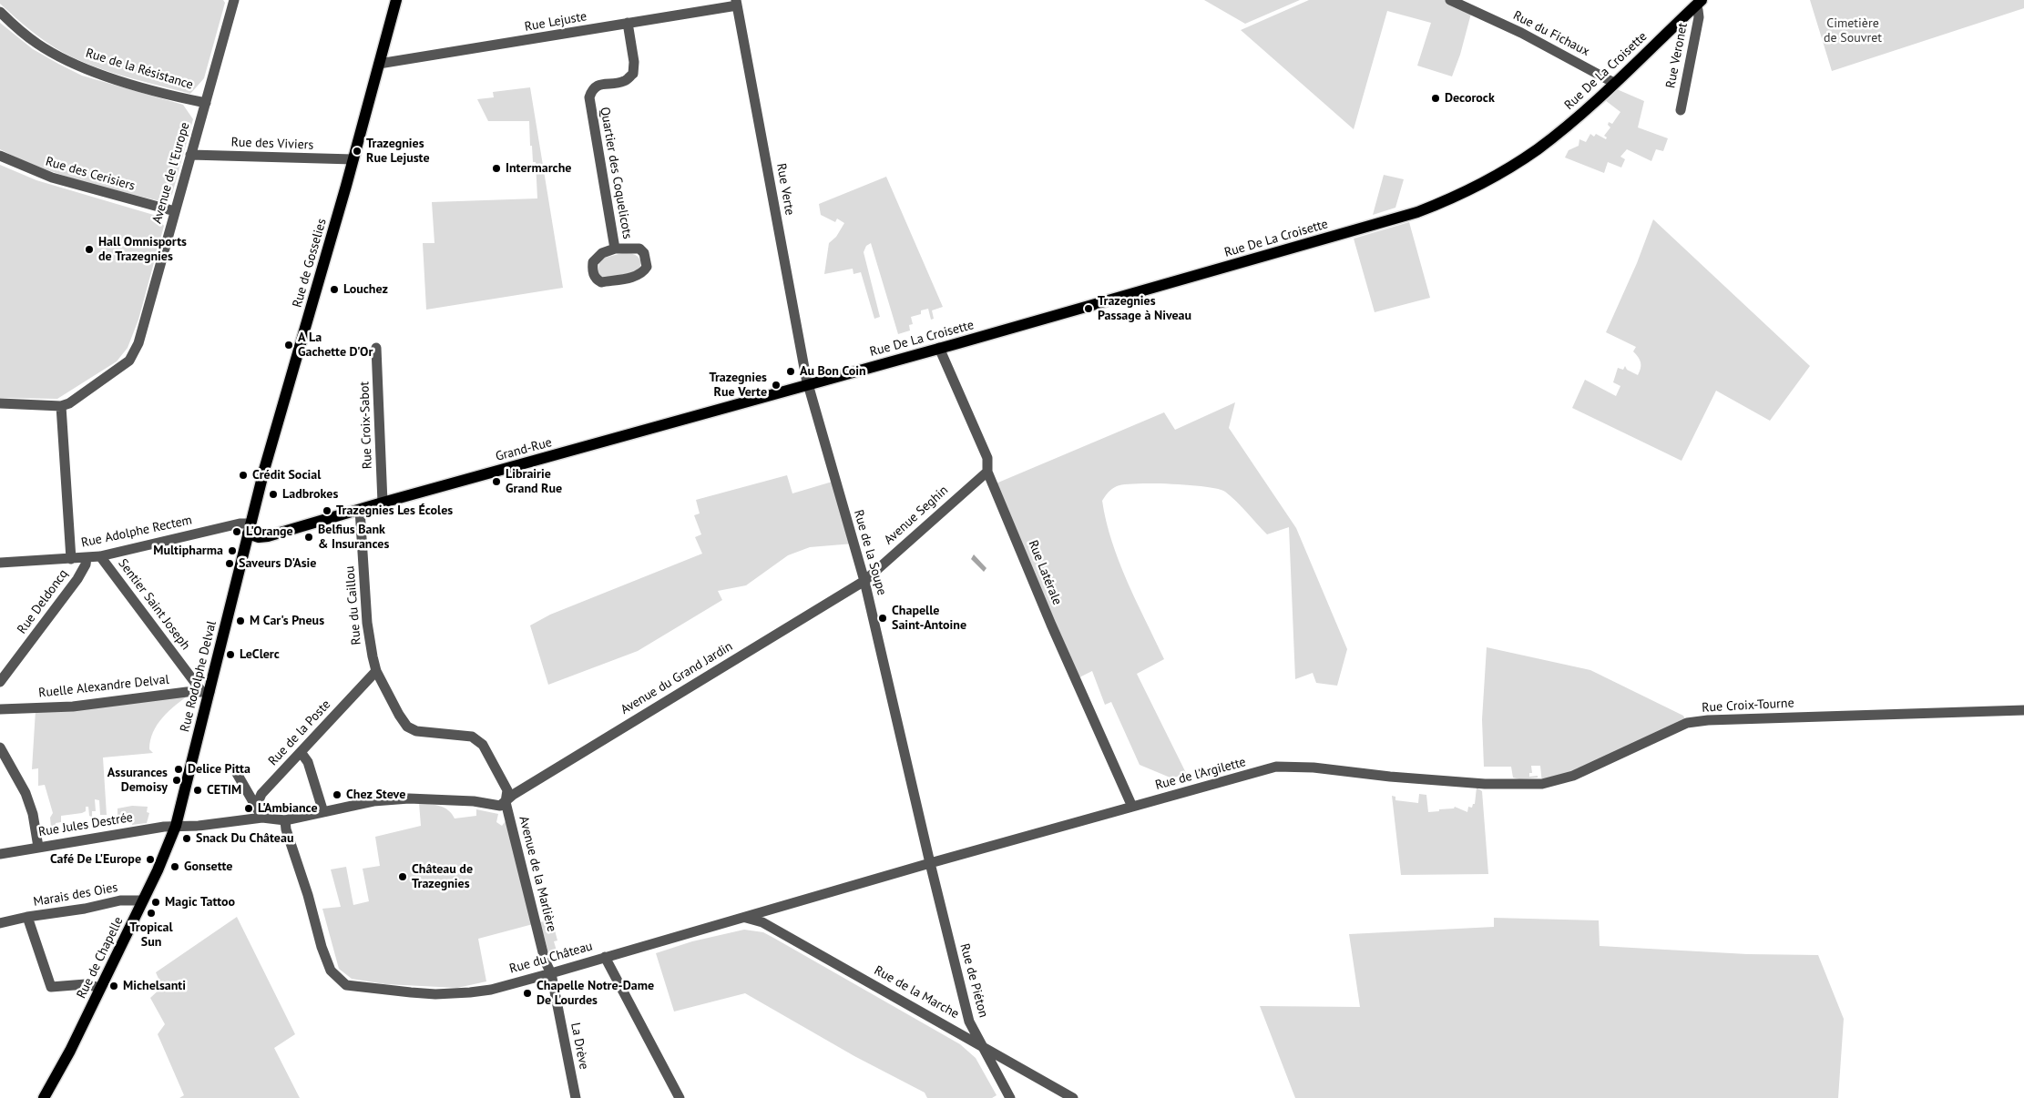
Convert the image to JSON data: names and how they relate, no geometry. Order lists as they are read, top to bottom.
{
  "streets": {
    "main road": [
      "Rue De La Croisette",
      "Rue de Gosselies",
      "Grand-Rue",
      "Rue Rodolphe Delval",
      "Rue de Chapelle"
    ],
    "street": [
      "Rue Lejuste",
      "Rue du Fichaux",
      "Rue Veronet",
      "Rue de la Résistance",
      "Rue des Viviers",
      "Avenue de l'Europe",
      "Quartier des Coquelicots",
      "Rue des Cerisiers",
      "Rue Verte",
      "Rue Croix-Sabot",
      "Avenue Seghin",
      "Rue Adolphe Rectem",
      "Rue de la Soupe",
      "Rue Latérale",
      "Rue Deldoncq",
      "Sentier Saint Joseph",
      "Rue du Caillou",
      "Avenue du Grand Jardin",
      "Ruelle Alexandre Delval",
      "Rue Croix-Tourne",
      "Rue de la Poste",
      "Rue de l'Argilette",
      "Rue Jules Destrée",
      "Avenue de la Marlière",
      "Marais des Oies",
      "Rue du Château",
      "Rue de Piéton",
      "Rue de la Marche",
      "La Drève"
    ]
  },
  "crossings": [
    ["Rue Lejuste", "Quartier des Coquelicots"],
    ["Rue Lejuste", "Rue Verte"],
    ["Rue Lejuste", "Rue de Gosselies"],
    ["Rue du Fichaux", "Rue De La Croisette"],
    ["Rue Veronet", "Rue De La Croisette"],
    ["Rue de la Résistance", "Avenue de l'Europe"],
    ["Rue De La Croisette", "Rue Verte"],
    ["Rue De La Croisette", "Grand-Rue"],
    ["Rue De La Croisette", "Rue de la Soupe"],
    ["Rue De La Croisette", "Rue Latérale"],
    ["Rue des Viviers", "Avenue de l'Europe"],
    ["Rue des Viviers", "Rue de Gosselies"],
    ["Avenue de l'Europe", "Rue des Cerisiers"],
    ["Rue Verte", "Grand-Rue"],
    ["Rue Verte", "Rue de la Soupe"],
    ["Rue de Gosselies", "Grand-Rue"],
    ["Rue de Gosselies", "Rue Adolphe Rectem"],
    ["Rue de Gosselies", "Rue Rodolphe Delval"],
    ["Rue Croix-Sabot", "Grand-Rue"],
    ["Grand-Rue", "Rue Adolphe Rectem"],
    ["Grand-Rue", "Rue de la Soupe"],
    ["Grand-Rue", "Rue du Caillou"],
    ["Grand-Rue", "Rue Rodolphe Delval"],
    ["Avenue Seghin", "Rue de la Soupe"],
    ["Avenue Seghin", "Rue Latérale"],
    ["Avenue Seghin", "Avenue du Grand Jardin"],
    ["Rue Adolphe Rectem", "Rue Deldoncq"],
    ["Rue Adolphe Rectem", "Sentier Saint Joseph"],
    ["Rue Adolphe Rectem", "Rue Rodolphe Delval"],
    ["Rue de la Soupe", "Avenue du Grand Jardin"],
    ["Rue de la Soupe", "Rue de l'Argilette"],
    ["Rue de la Soupe", "Rue du Château"],
    ["Rue de la Soupe", "Rue de Piéton"],
    ["Rue Latérale", "Rue de l'Argilette"],
    ["Sentier Saint Joseph", "Rue Rodolphe Delval"],
    ["Sentier Saint Joseph", "Ruelle Alexandre Delval"],
    ["Rue du Caillou", "Avenue du Grand Jardin"],
    ["Rue du Caillou", "Rue de la Poste"],
    ["Rue du Caillou", "Rue Jules Destrée"],
    ["Rue du Caillou", "Avenue de la Marlière"],
    ["Rue Rodolphe Delval", "Ruelle Alexandre Delval"],
    ["Rue Rodolphe Delval", "Rue Jules Destrée"],
    ["Rue Rodolphe Delval", "Rue de Chapelle"],
    ["Avenue du Grand Jardin", "Rue Jules Destrée"],
    ["Avenue du Grand Jardin", "Avenue de la Marlière"],
    ["Rue Croix-Tourne", "Rue de l'Argilette"],
    ["Rue de l'Argilette", "Rue du Château"],
    ["Rue de l'Argilette", "Rue de Piéton"],
    ["Rue Jules Destrée", "Avenue de la Marlière"],
    ["Rue Jules Destrée", "Rue de Chapelle"],
    ["Rue Jules Destrée", "Rue du Château"],
    ["Avenue de la Marlière", "Rue du Château"],
    ["Avenue de la Marlière", "La Drève"],
    ["Marais des Oies", "Rue de Chapelle"],
    ["Rue du Château", "Rue de Piéton"],
    ["Rue du Château", "Rue de la Marche"],
    ["Rue du Château", "La Drève"],
    ["Rue de Piéton", "Rue de la Marche"]
  ],
  "parks": ["Cimetière de Souvret"],
  "places": [
    "Decorock",
    "Trazegnies Rue Lejuste",
    "Intermarche",
    "Hall Omnisports de Trazegnies",
    "Louchez",
    "Trazegnies Passage à Niveau",
    "A La Gachette D'Or",
    "Au Bon Coin",
    "Trazegnies Rue Verte",
    "Crédit Social",
    "Librairie Grand Rue",
    "Ladbrokes",
    "Trazegnies Les Écoles",
    "L'Orange",
    "Belfius Bank & Insurances",
    "Multipharma",
    "Saveurs D'Asie",
    "Chapelle Saint-Antoine",
    "M Car's Pneus",
    "LeClerc",
    "Delice Pitta",
    "Assurances Demoisy",
    "CETIM",
    "Chez Steve",
    "L'Ambiance",
    "Snack Du Château",
    "Café De L'Europe",
    "Gonsette",
    "Château de Trazegnies",
    "Magic Tattoo",
    "Tropical Sun",
    "Michelsanti",
    "Chapelle Notre-Dame De Lourdes"
  ]
}
